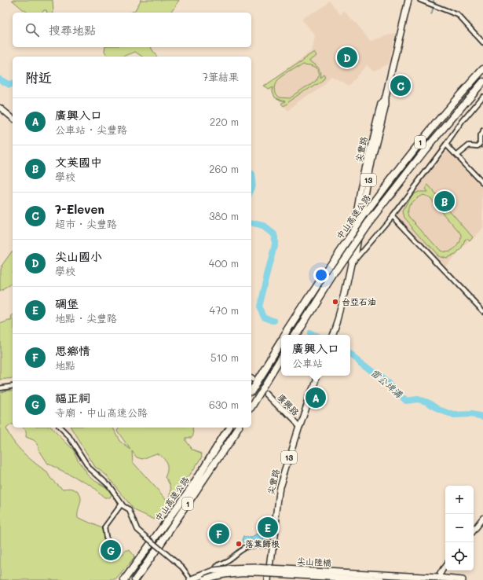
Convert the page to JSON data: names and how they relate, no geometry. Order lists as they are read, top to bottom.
{
  "streets": {
    "highway": ["1", "中山高速公路"],
    "main road": ["尖豐路", "13", "尖山陸橋"],
    "street": ["廣興路"]
  },
  "crossings": [
    ["尖豐路", "廣興路"]
  ],
  "water": ["雷公埤溝"],
  "places": ["台亞石油", "落葉歸根"],
  "page": {
    "search": "搜尋地點",
    "pins": [
      "D",
      "C",
      "B",
      "A",
      "E",
      "F",
      "G"
    ],
    "heading": ["附近", "7筆結果"],
    "list": [
      {
        "mark": "A",
        "name": "廣興入口",
        "note": "公車站 · 尖豐路",
        "value": "220 m"
      },
      {
        "mark": "B",
        "name": "文英國中",
        "note": "學校",
        "value": "260 m"
      },
      {
        "mark": "C",
        "name": "7-Eleven",
        "note": "超市 · 尖豐路",
        "value": "380 m"
      },
      {
        "mark": "D",
        "name": "尖山國小",
        "note": "學校",
        "value": "400 m"
      },
      {
        "mark": "E",
        "name": "碉堡",
        "note": "地點 · 尖豐路",
        "value": "470 m"
      },
      {
        "mark": "F",
        "name": "思鄉情",
        "note": "地點",
        "value": "510 m"
      },
      {
        "mark": "G",
        "name": "福正祠",
        "note": "寺廟 · 中山高速公路",
        "value": "630 m"
      }
    ],
    "popup": ["廣興入口", "公車站"],
    "map_buttons": ["+", "−"]
  }
}
